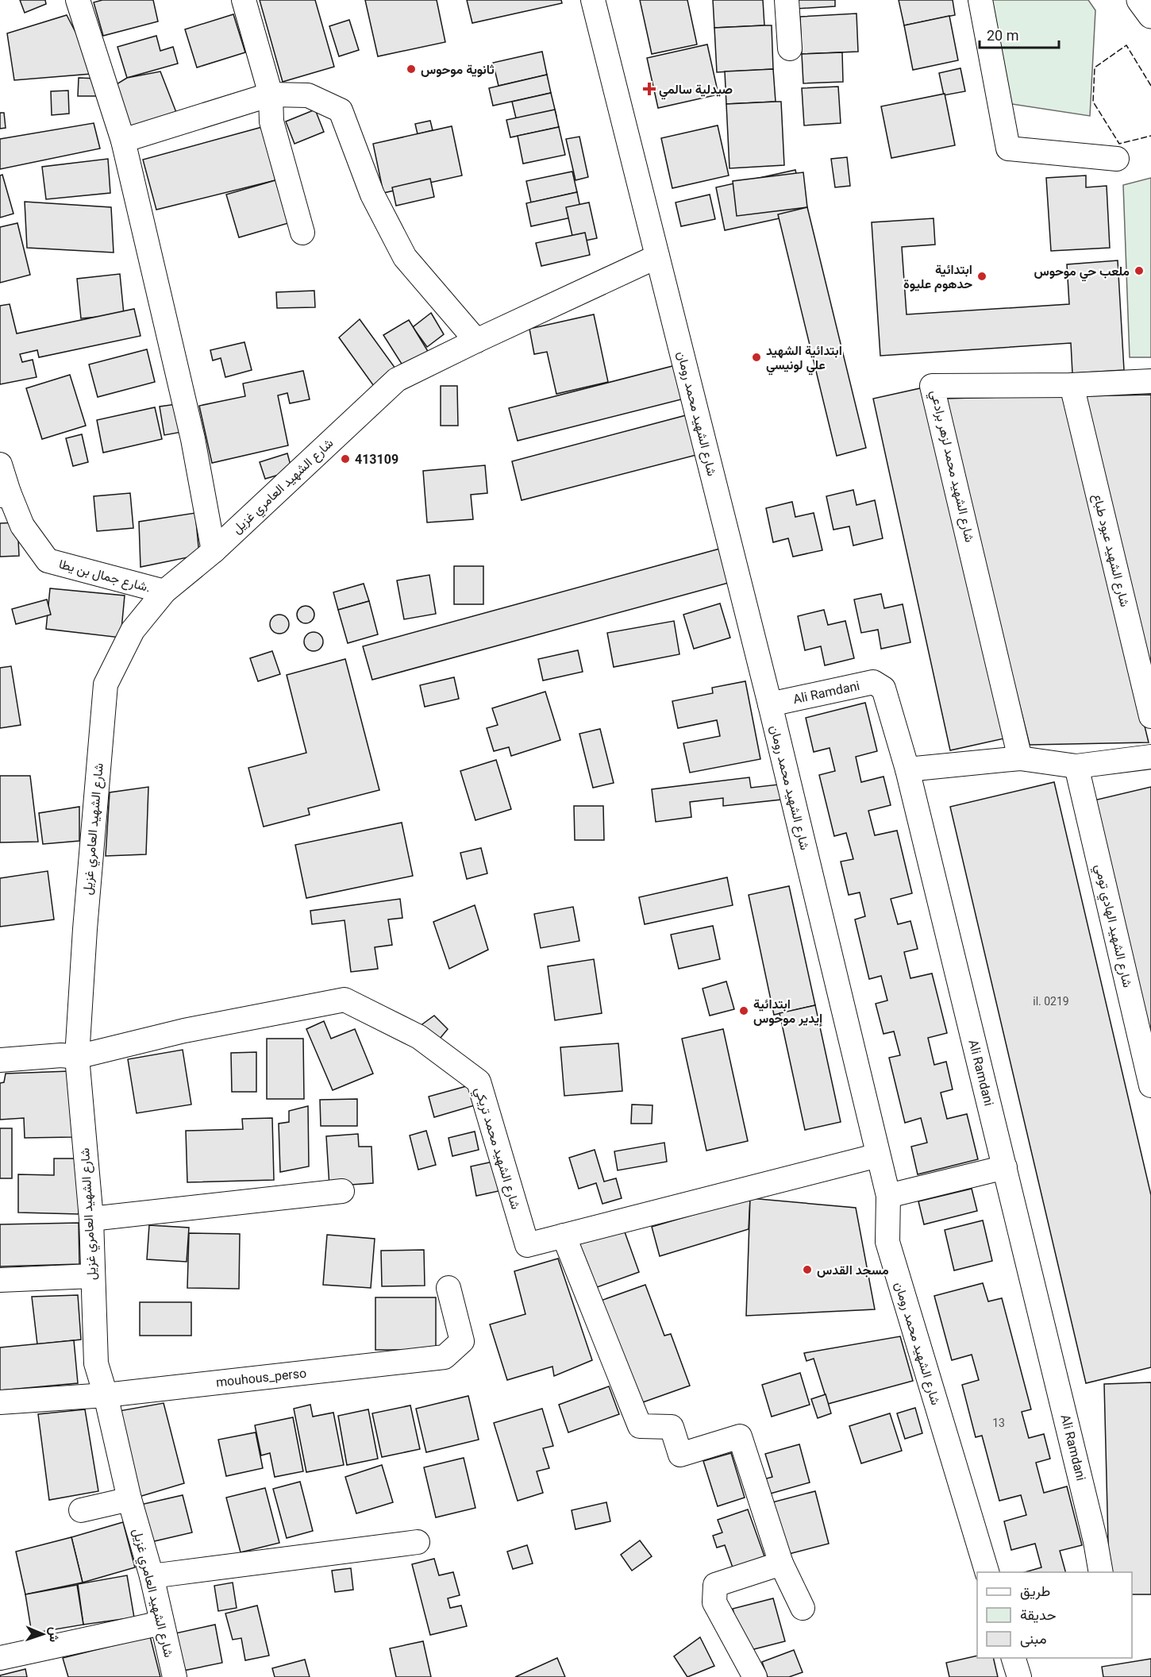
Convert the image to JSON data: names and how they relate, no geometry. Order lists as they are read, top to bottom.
{
  "streets": {
    "street": [
      "شارع الشهيد محمد رومان",
      "شارع الشهيد محمد لزهر برادعي",
      "شارع الشهيد العامري غزيل",
      "شارع الشهيد عبود طباع",
      "شارع جمال بن يطا.",
      "Ali Ramdani",
      "شارع الشهيد الهادي تومي",
      "شارع الشهيد محمد تريكي",
      "mouhous_perso"
    ]
  },
  "crossings": [
    ["شارع الشهيد محمد رومان", "شارع الشهيد العامري غزيل"],
    ["شارع الشهيد محمد رومان", "Ali Ramdani"],
    ["شارع الشهيد محمد رومان", "شارع الشهيد محمد تريكي"],
    ["شارع الشهيد محمد لزهر برادعي", "شارع الشهيد عبود طباع"],
    ["شارع الشهيد العامري غزيل", "شارع جمال بن يطا."],
    ["شارع الشهيد العامري غزيل", "شارع الشهيد محمد تريكي"],
    ["شارع الشهيد العامري غزيل", "mouhous_perso"]
  ],
  "places": {
    "other": [
      "ثانوية موحوس",
      "ملعب حي موحوس",
      "ابتدائية حدهوم عليوة",
      "ابتدائية الشهيد علي لونيسي",
      "413109",
      "ابتدائية إيدير موحوس",
      "مسجد القدس"
    ],
    "health": ["صيدلية سالمي"]
  },
  "house_numbers": ["il. 0219", "13"],
  "legend": ["طريق", "حديقة", "مبنى"],
  "scale_bar": "20 m",
  "north": "right"
}
